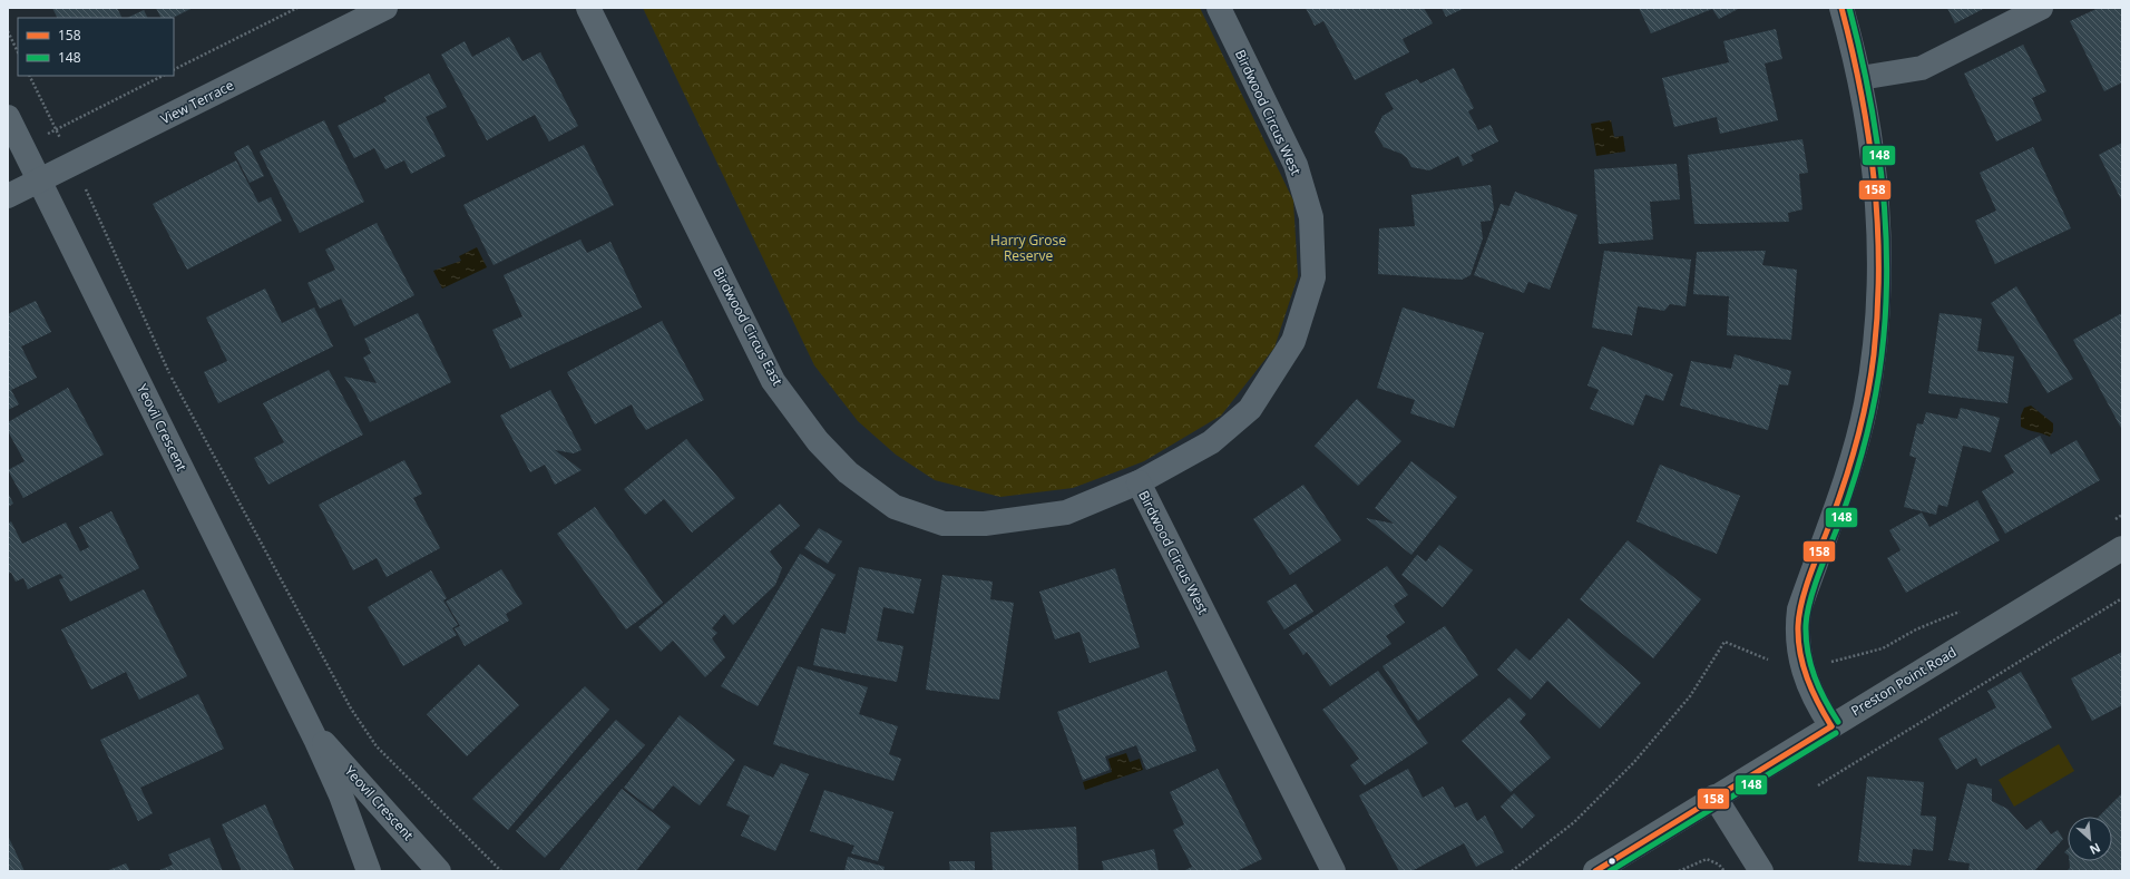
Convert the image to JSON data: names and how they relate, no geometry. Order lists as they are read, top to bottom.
{
  "streets": {
    "main road": ["Preston Point Road"],
    "street": [
      "View Terrace",
      "Birdwood Circus West",
      "Birdwood Circus East",
      "Yeovil Crescent"
    ]
  },
  "crossings": [
    ["View Terrace", "Yeovil Crescent"],
    ["Birdwood Circus West", "Birdwood Circus East"]
  ],
  "parks": ["Harry Grose Reserve"],
  "lines": ["transit line 158", "transit line 148"],
  "legend": ["158", "148"],
  "north": "bottom right"
}
